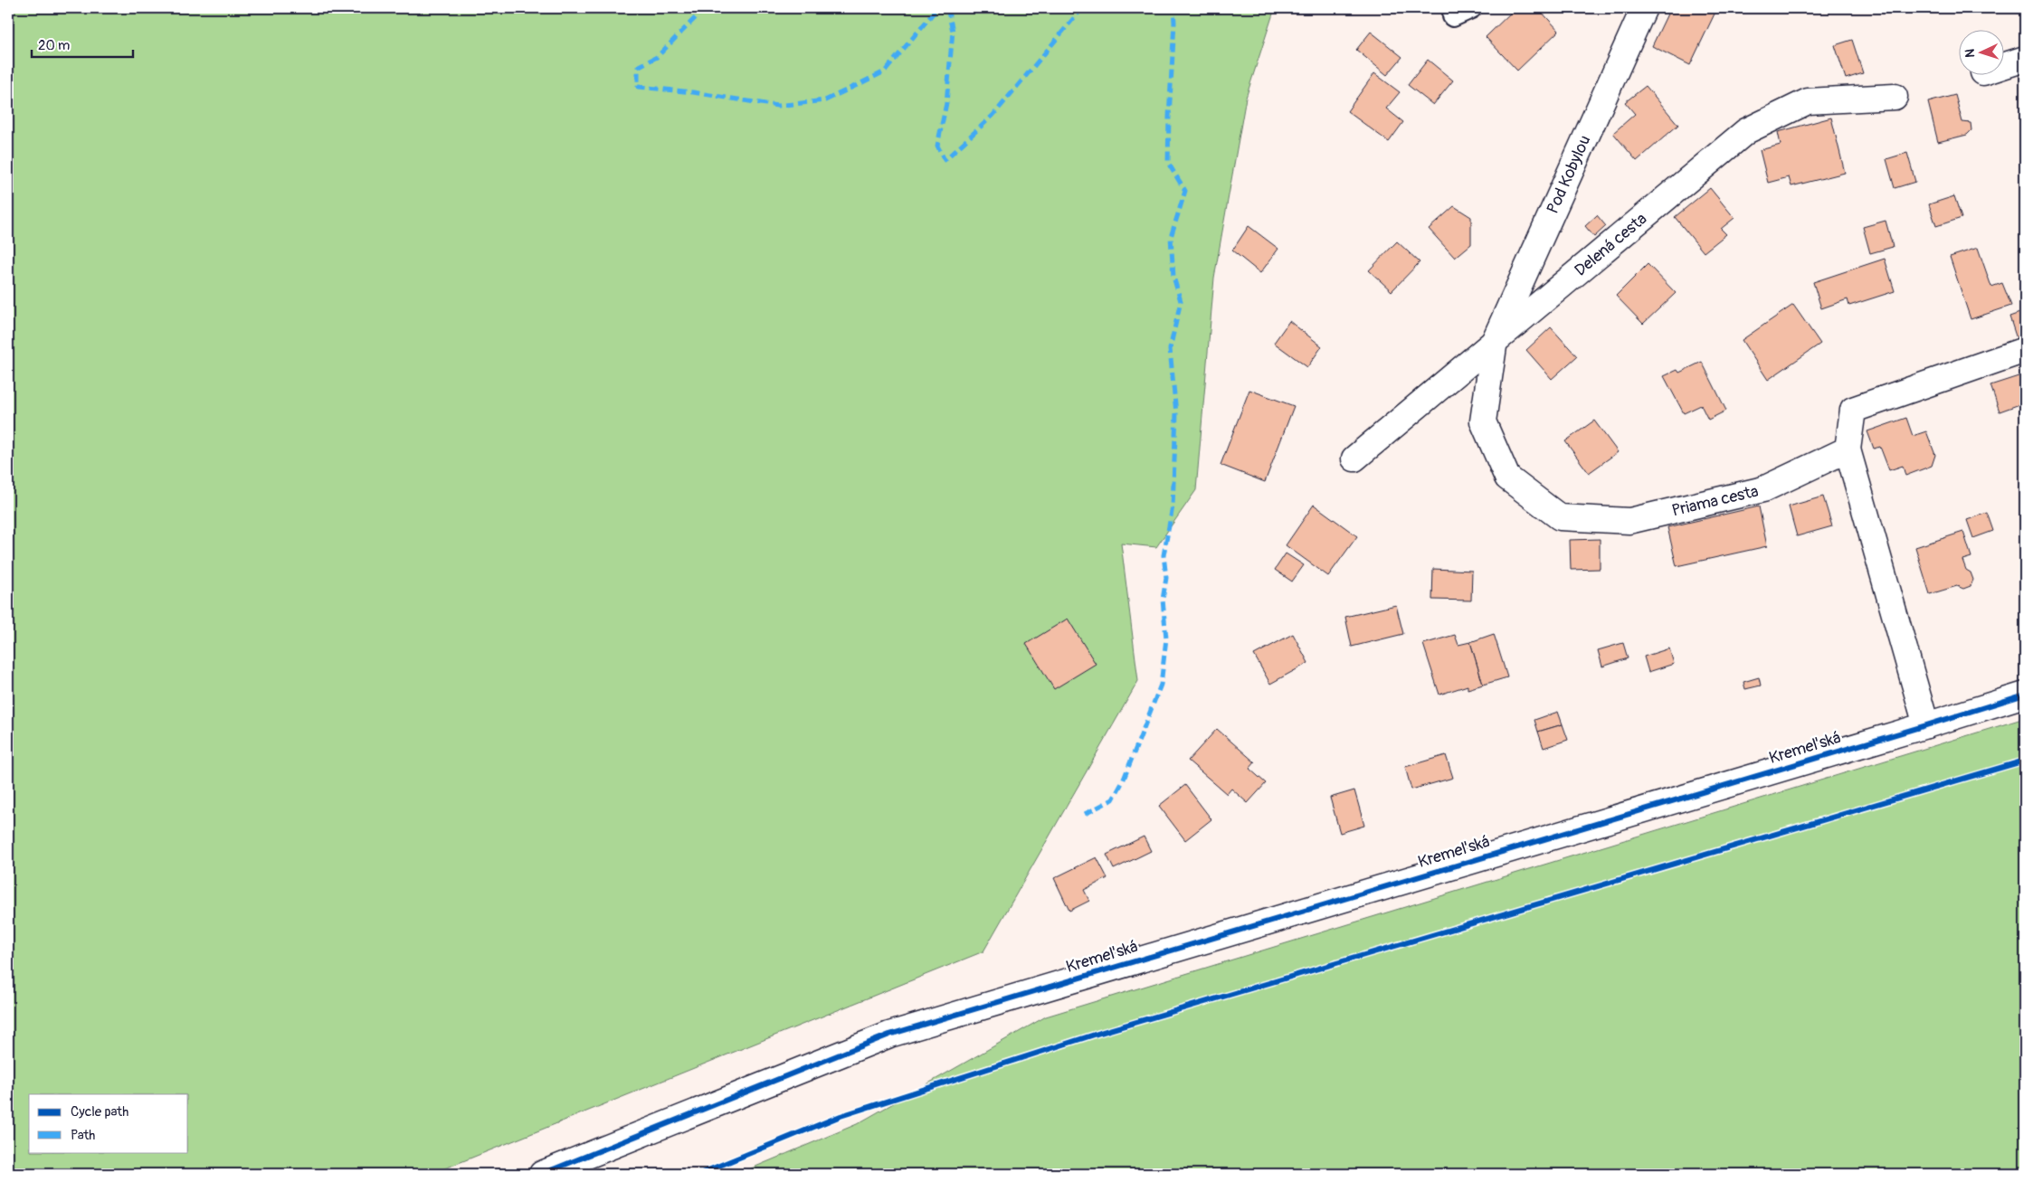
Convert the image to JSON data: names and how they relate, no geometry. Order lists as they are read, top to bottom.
{
  "streets": {
    "street": [
      "Pod Kobylou",
      "Delená cesta",
      "Priama cesta",
      "Kremeľská"
    ]
  },
  "crossings": [
    ["Pod Kobylou", "Delená cesta"],
    ["Pod Kobylou", "Priama cesta"],
    ["Delená cesta", "Priama cesta"]
  ],
  "legend": ["Cycle path", "Path"],
  "scale_bar": "20 m",
  "north": "left"
}
